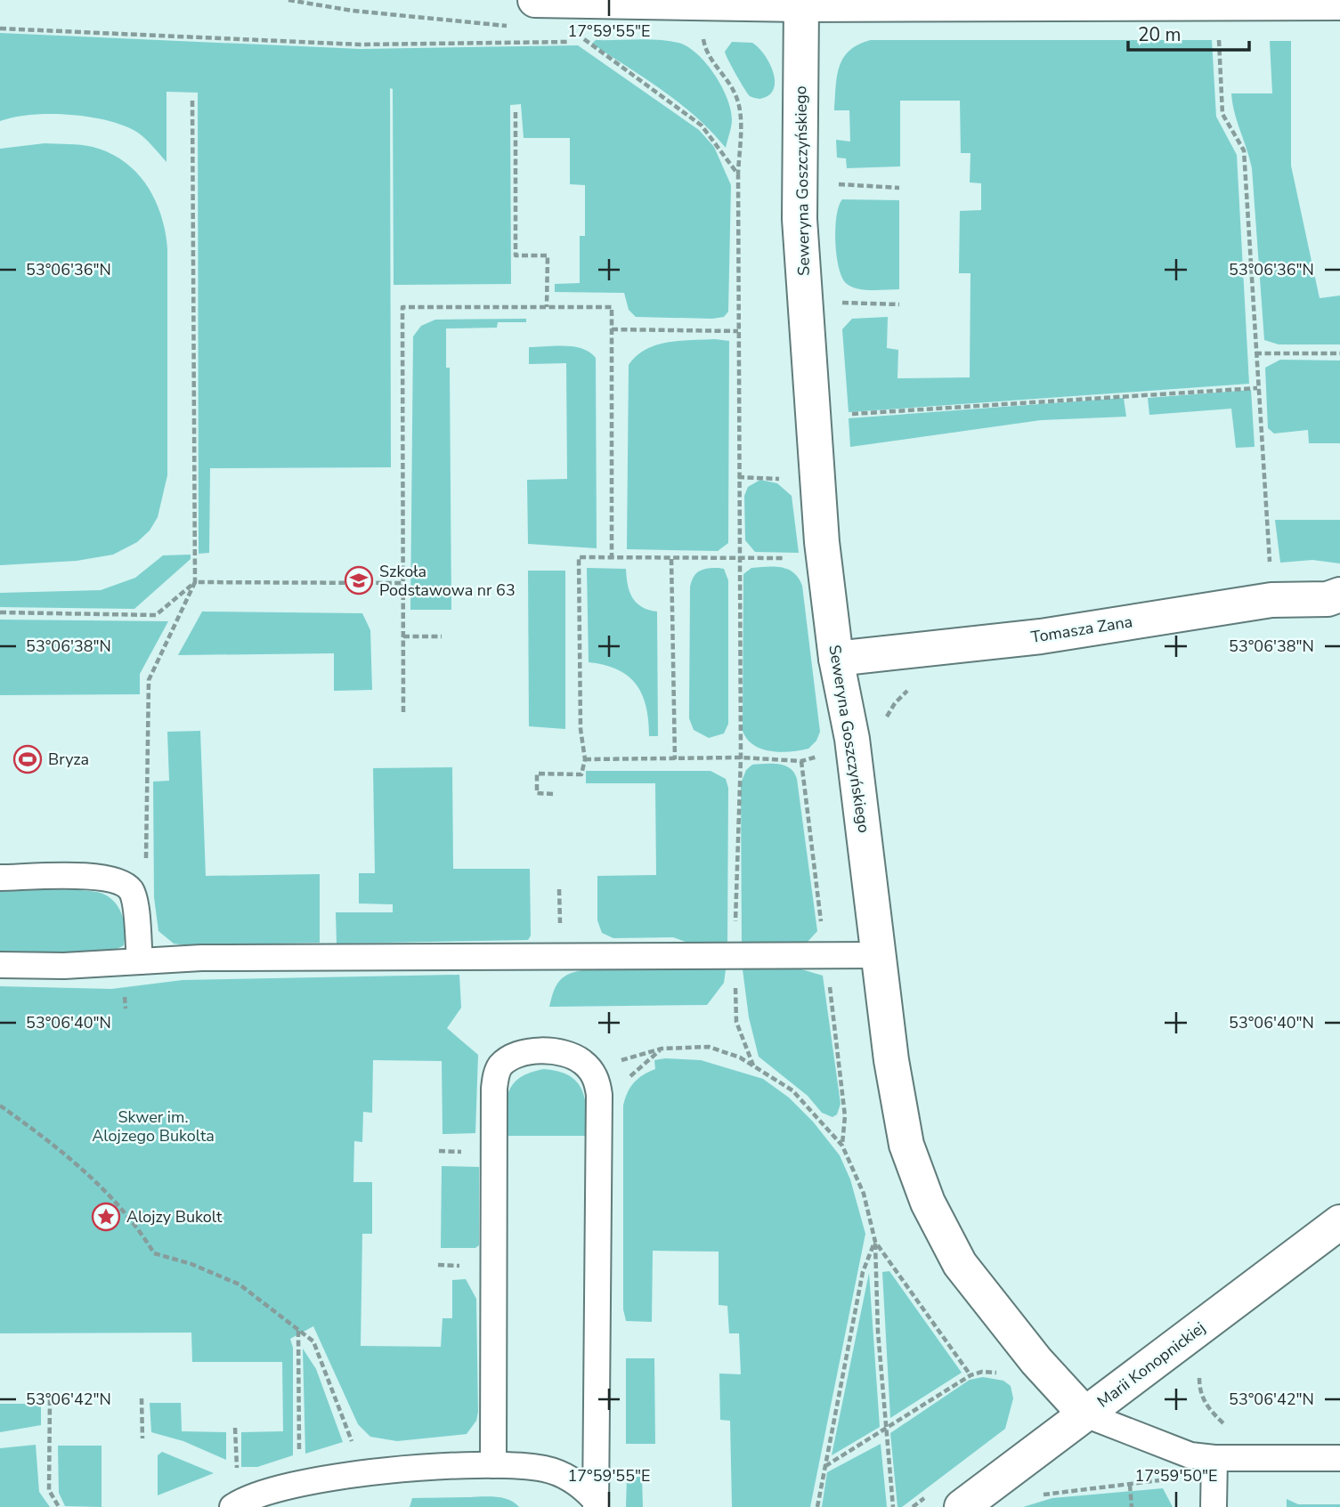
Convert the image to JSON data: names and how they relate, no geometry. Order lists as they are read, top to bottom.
{
  "streets": {
    "street": ["Seweryna Goszczyńskiego", "Tomasza Zana", "Marii Konopnickiej"]
  },
  "crossings": [
    ["Seweryna Goszczyńskiego", "Tomasza Zana"],
    ["Seweryna Goszczyńskiego", "Marii Konopnickiej"]
  ],
  "parks": ["Skwer im. Alojzego Bukolta"],
  "places": {
    "school or university": ["Szkoła Podstawowa nr 63"],
    "sports": ["Bryza"],
    "place": ["Alojzy Bukolt"]
  },
  "scale_bar": "20 m",
  "coordinates": [
    "17°59'55\"E",
    "53°06'36\"N",
    "53°06'38\"N",
    "53°06'40\"N",
    "53°06'42\"N",
    "17°59'50\"E"
  ]
}
